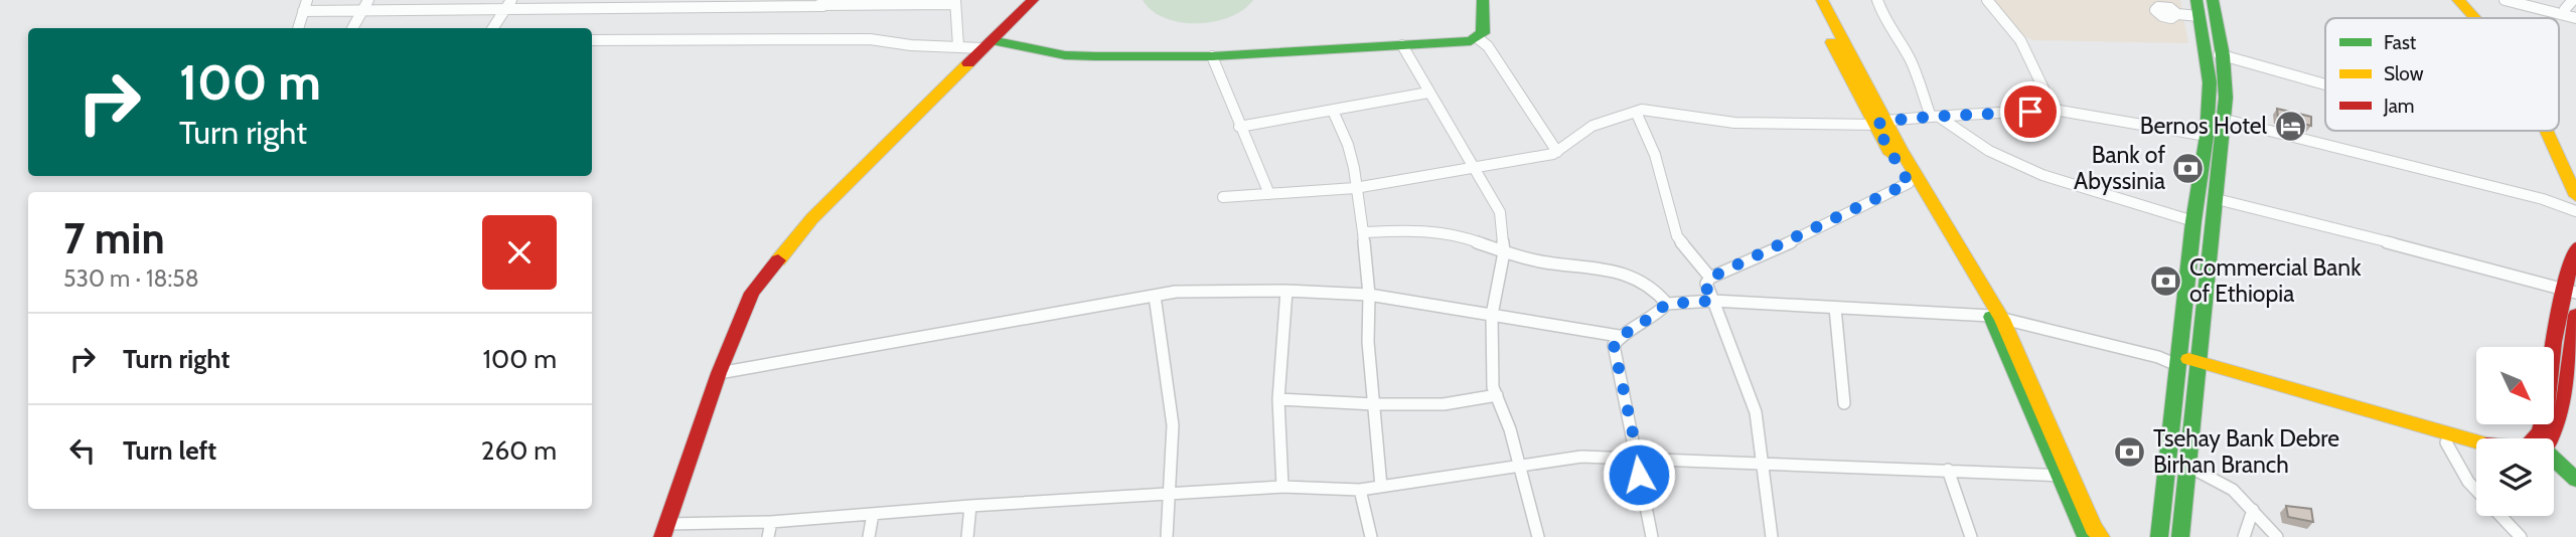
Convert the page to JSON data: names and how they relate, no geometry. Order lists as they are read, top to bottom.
{
  "places": {
    "hotel": ["Bernos Hotel"],
    "bank": ["Bank of Abyssinia", "Commercial Bank of Ethiopia", "Tsehay Bank Debre Birhan Branch"]
  },
  "legend": ["Fast", "Slow", "Jam"],
  "north": "bottom right",
  "page": {
    "turn": ["100 m", "Turn right"],
    "heading": ["7 min", "530 m · 18:58"],
    "list": [
      {
        "name": "Turn right",
        "value": "100 m"
      },
      {
        "name": "Turn left",
        "value": "260 m"
      }
    ]
  }
}
